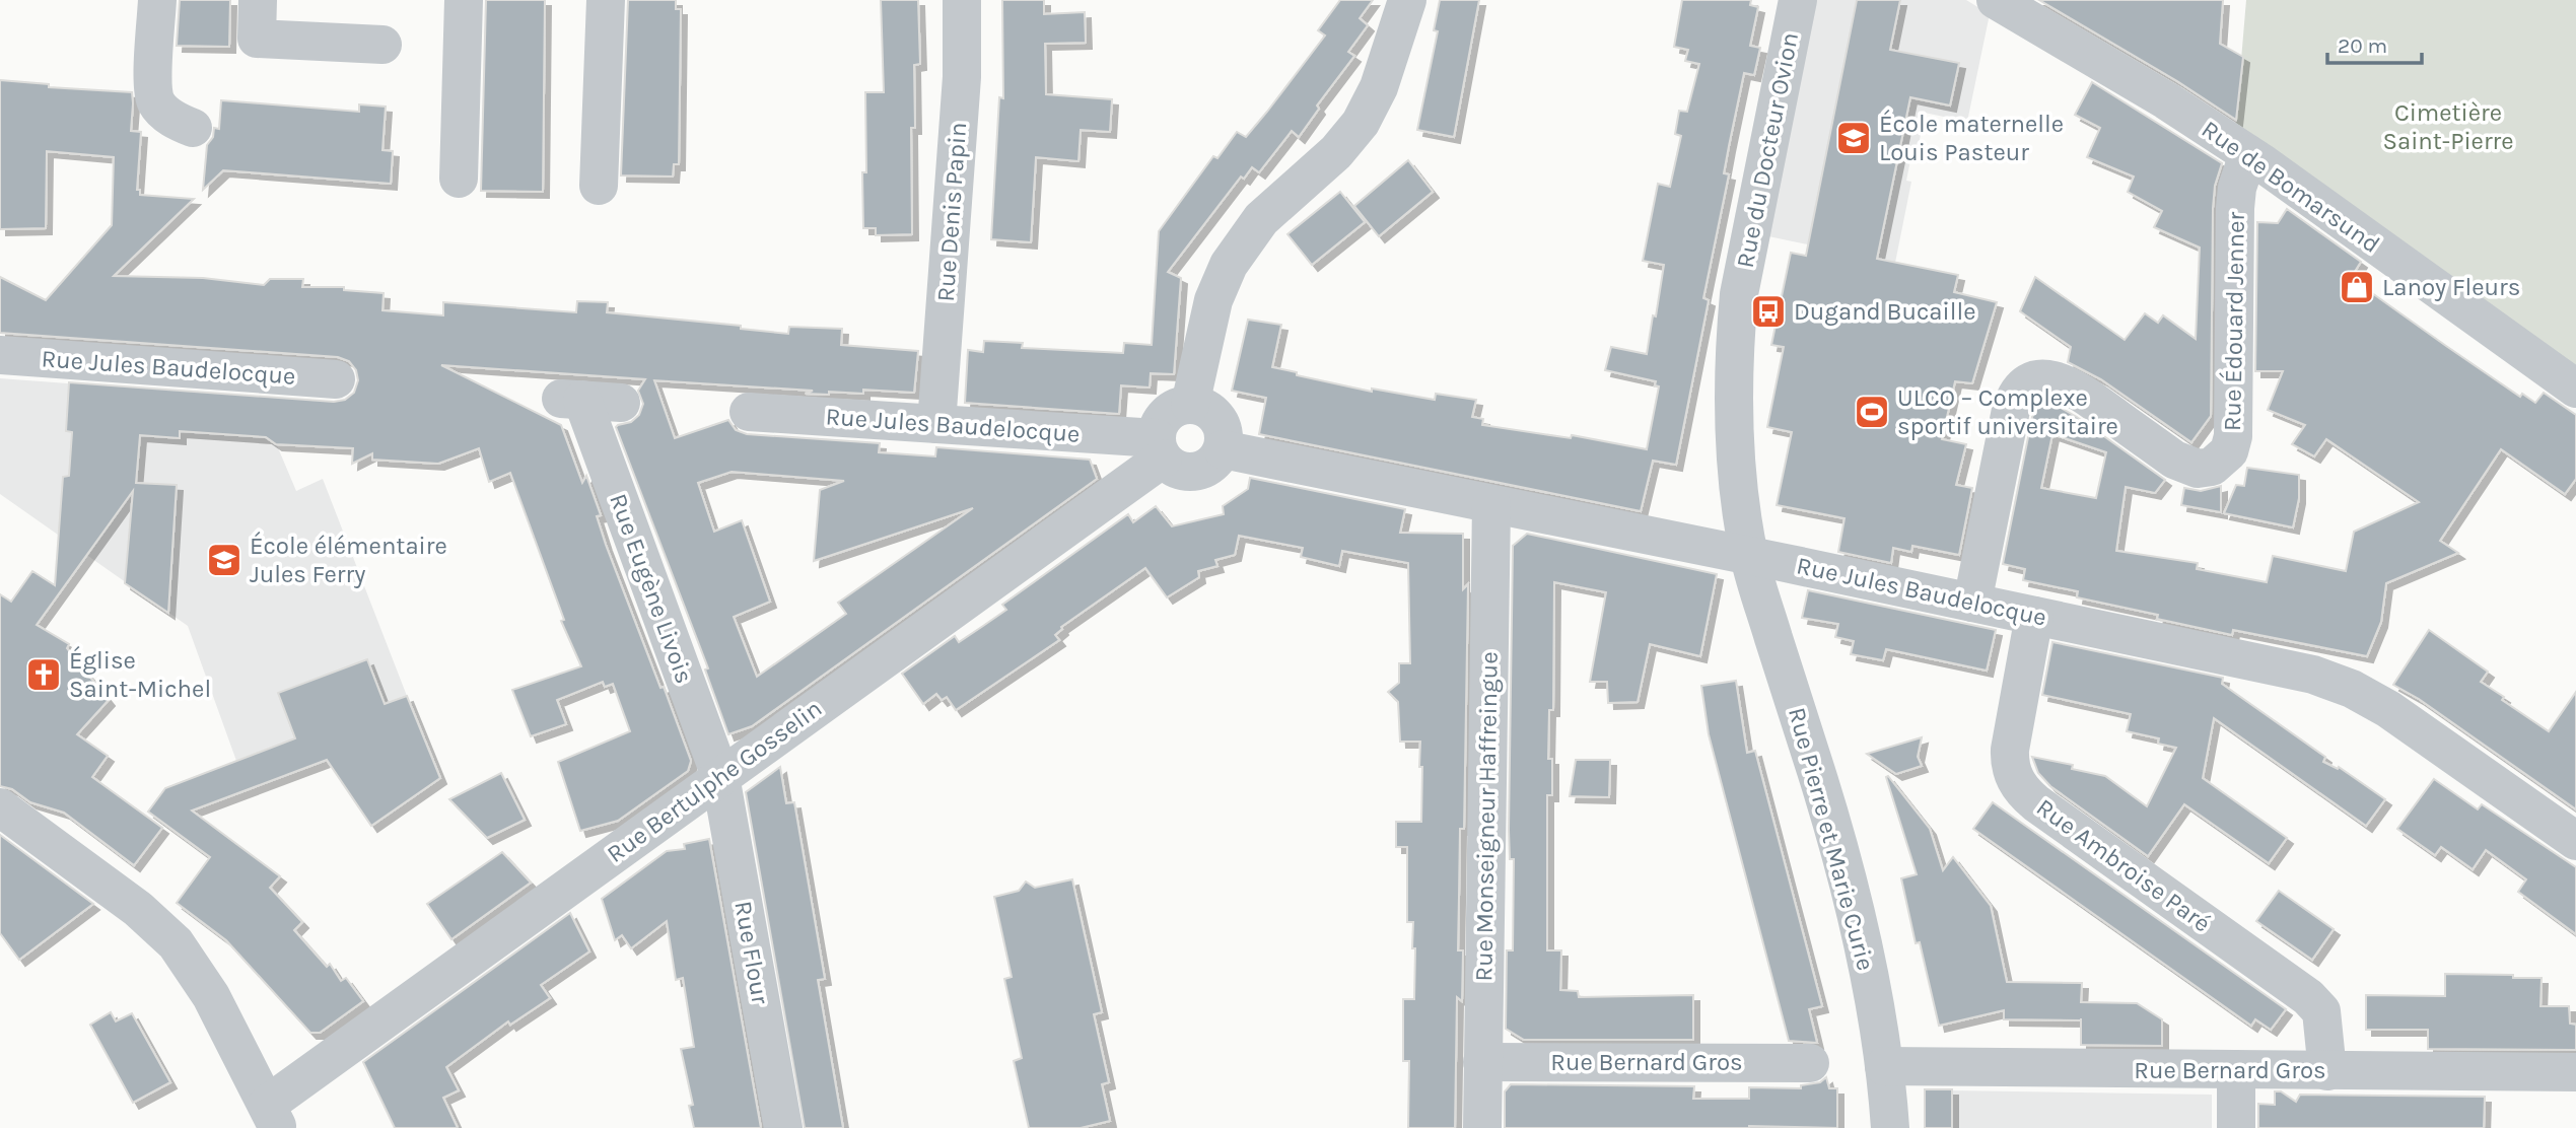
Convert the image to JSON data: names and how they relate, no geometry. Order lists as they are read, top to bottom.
{
  "streets": {
    "street": [
      "Rue du Docteur Ovion",
      "Rue de Bomarsund",
      "Rue Denis Papin",
      "Rue Édouard Jenner",
      "Rue Jules Baudelocque",
      "Rue Eugène Livois",
      "Rue Bertulphe Gosselin",
      "Rue Monseigneur Haffreingue",
      "Rue Pierre et Marie Curie",
      "Rue Ambroise Paré",
      "Rue Flour",
      "Rue Bernard Gros"
    ]
  },
  "crossings": [
    ["Rue du Docteur Ovion", "Rue Jules Baudelocque"],
    ["Rue du Docteur Ovion", "Rue Pierre et Marie Curie"],
    ["Rue de Bomarsund", "Rue Édouard Jenner"],
    ["Rue Denis Papin", "Rue Jules Baudelocque"],
    ["Rue Édouard Jenner", "Rue Jules Baudelocque"],
    ["Rue Jules Baudelocque", "Rue Bertulphe Gosselin"],
    ["Rue Jules Baudelocque", "Rue Monseigneur Haffreingue"],
    ["Rue Jules Baudelocque", "Rue Pierre et Marie Curie"],
    ["Rue Jules Baudelocque", "Rue Ambroise Paré"],
    ["Rue Eugène Livois", "Rue Bertulphe Gosselin"],
    ["Rue Eugène Livois", "Rue Flour"],
    ["Rue Bertulphe Gosselin", "Rue Flour"],
    ["Rue Monseigneur Haffreingue", "Rue Bernard Gros"],
    ["Rue Pierre et Marie Curie", "Rue Bernard Gros"],
    ["Rue Ambroise Paré", "Rue Bernard Gros"]
  ],
  "parks": ["Cimetière Saint-Pierre"],
  "places": {
    "school or university": ["École maternelle Louis Pasteur", "École élémentaire Jules Ferry"],
    "shop": ["Lanoy Fleurs"],
    "bus stop": ["Dugand Bucaille"],
    "sports": ["ULCO – Complexe sportif universitaire"],
    "church": ["Église Saint-Michel"]
  },
  "scale_bar": "20 m"
}
